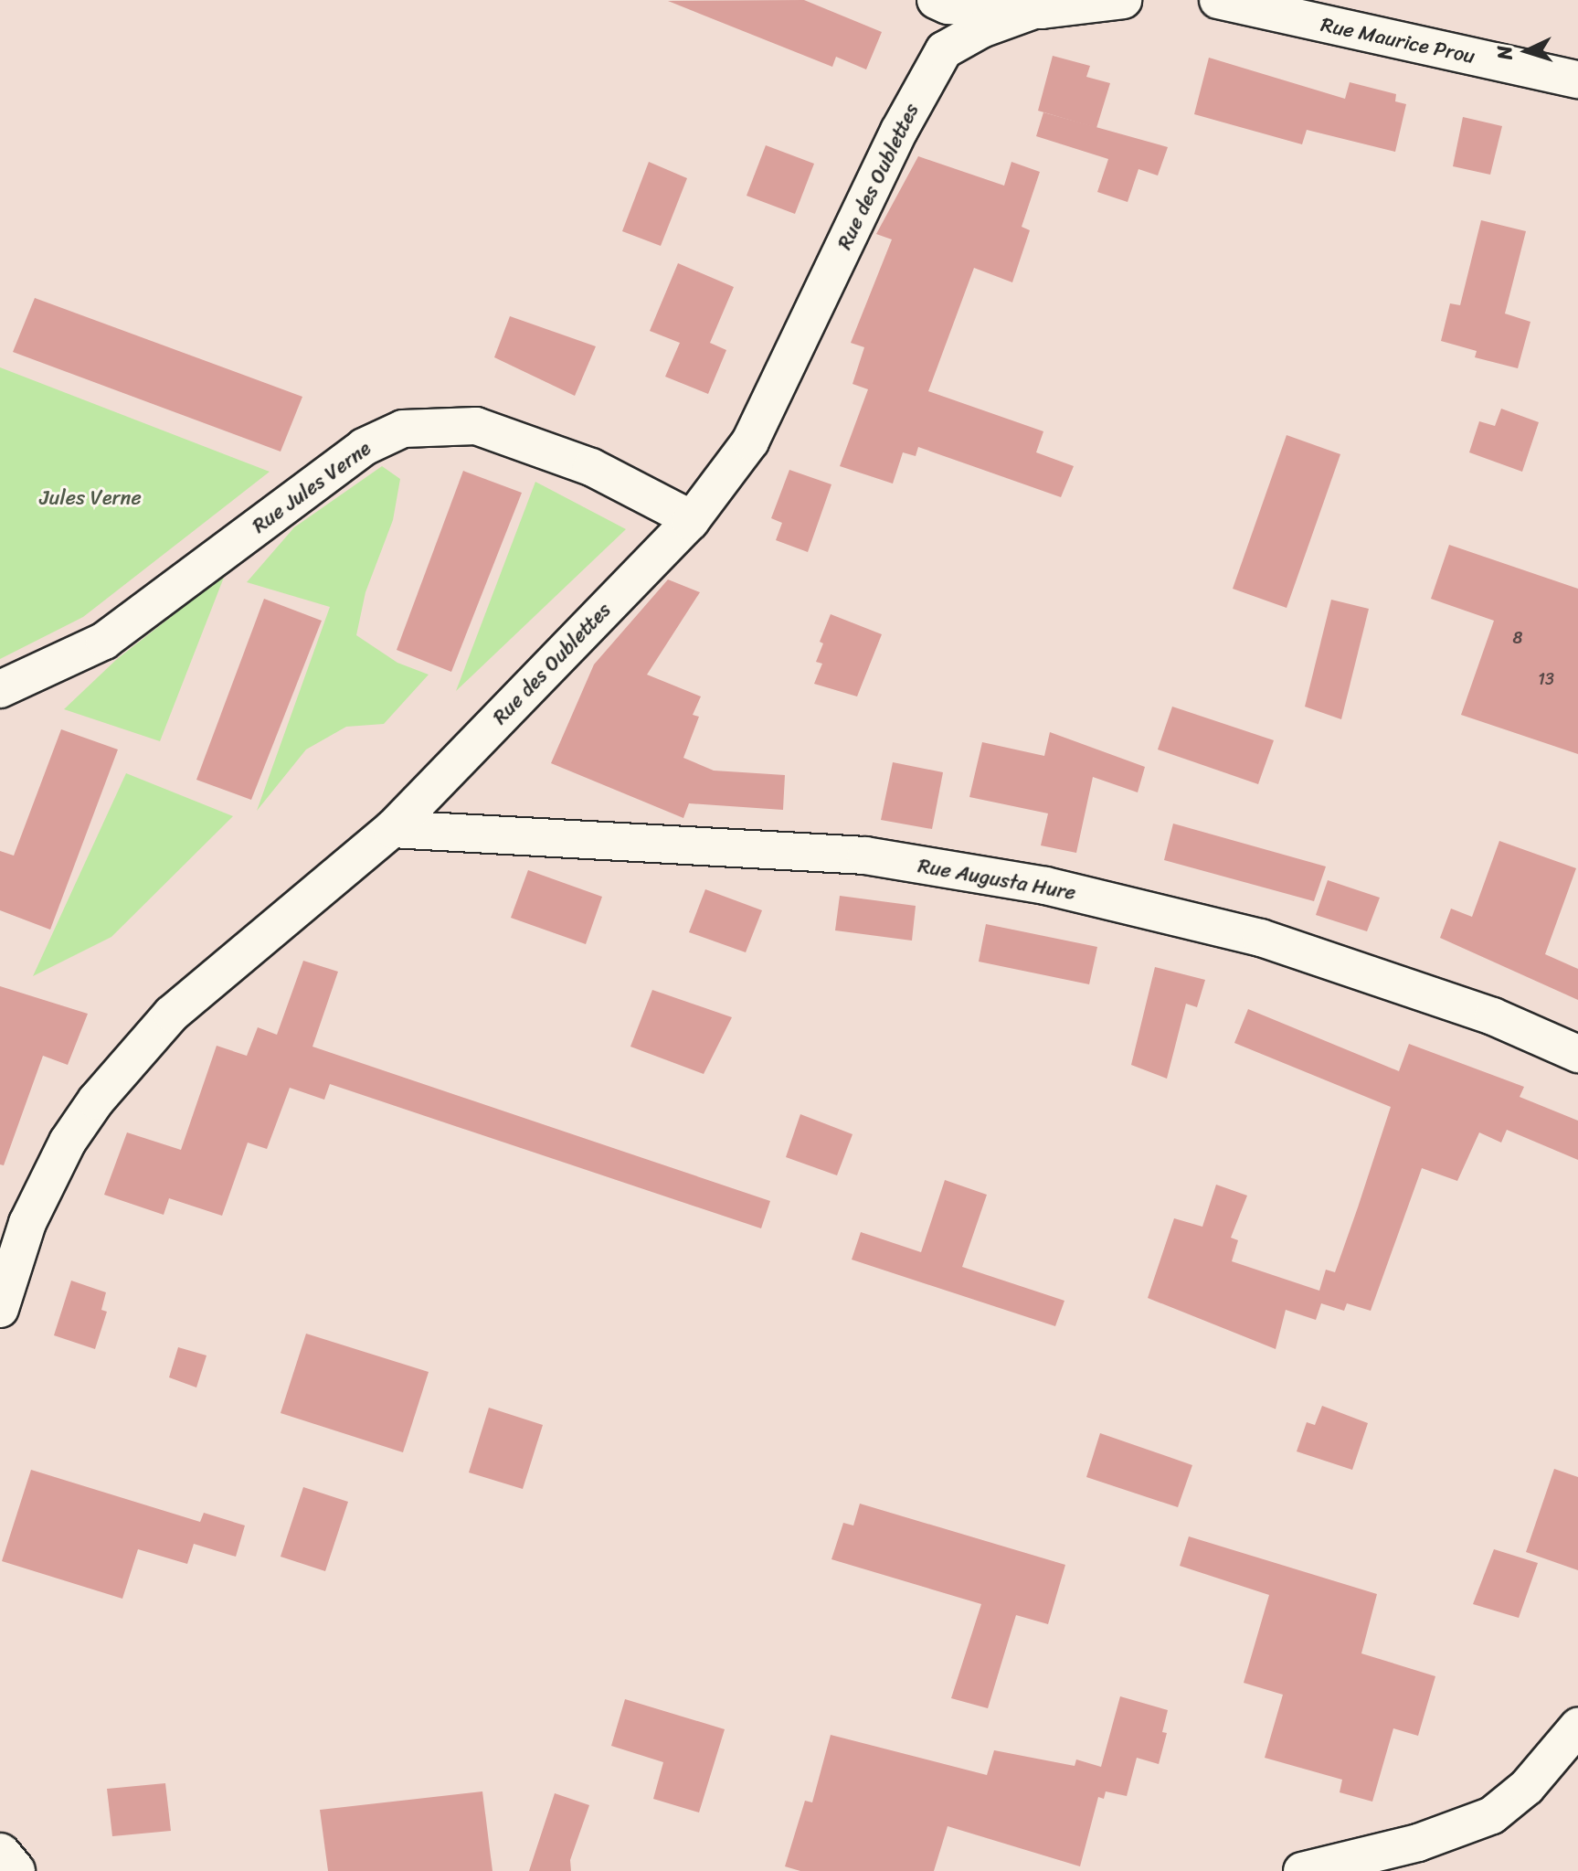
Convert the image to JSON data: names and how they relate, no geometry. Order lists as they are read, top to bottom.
{
  "streets": {
    "street": [
      "Rue Maurice Prou",
      "Rue des Oublettes",
      "Rue Jules Verne",
      "Rue Augusta Hure"
    ]
  },
  "crossings": [
    ["Rue des Oublettes", "Rue Jules Verne"],
    ["Rue des Oublettes", "Rue Augusta Hure"]
  ],
  "parks": ["Jules Verne"],
  "house_numbers": ["8", "13"],
  "north": "left"
}
